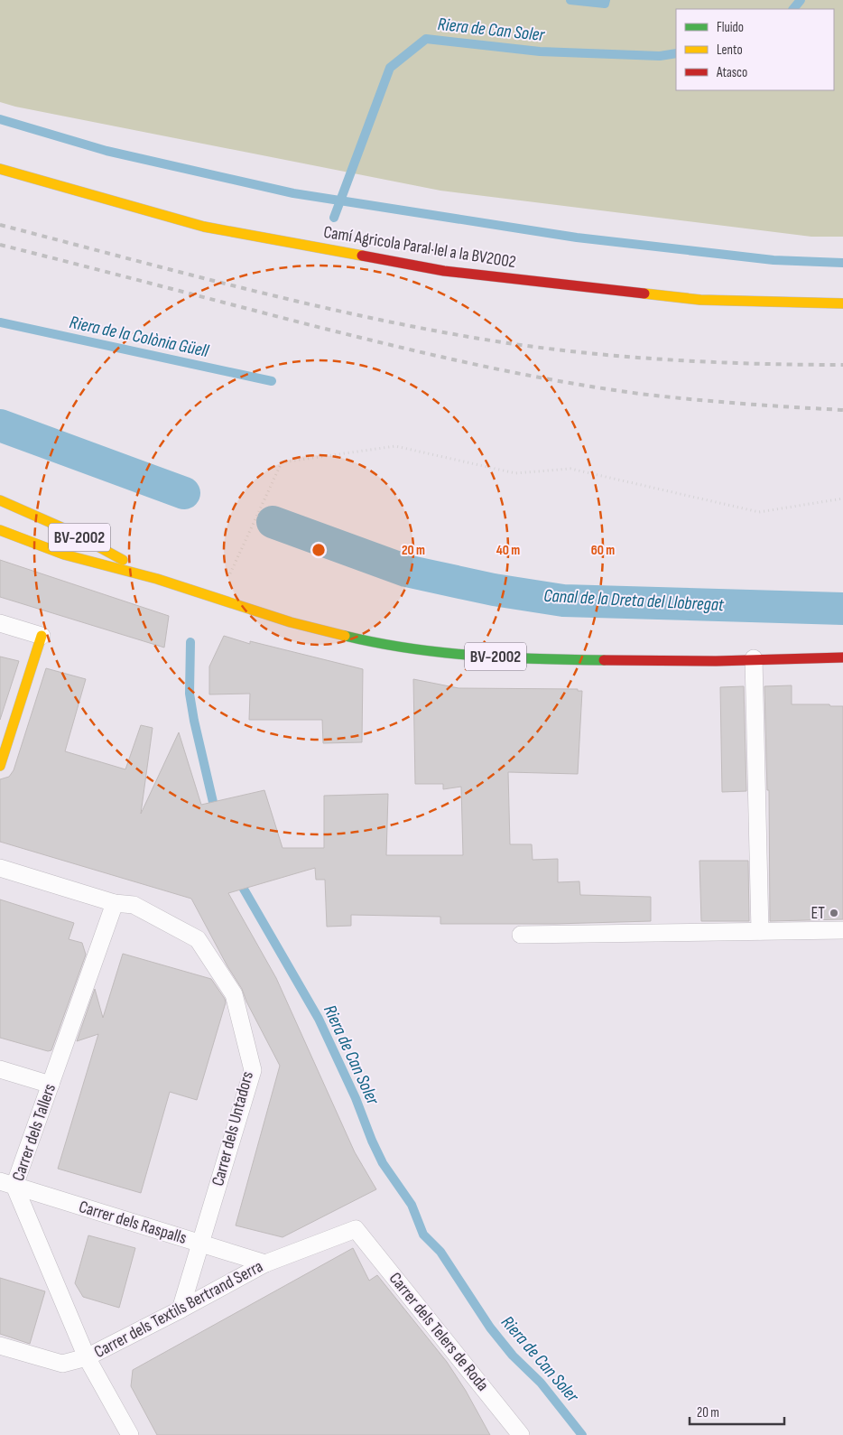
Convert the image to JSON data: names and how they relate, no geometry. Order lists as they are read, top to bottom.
{
  "streets": {
    "main road": ["Camí Agricola Paral·lel a la BV2002", "BV-2002"],
    "lane": [
      "Carrer dels Untadors",
      "Carrer dels Tallers",
      "Carrer dels Raspalls",
      "Carrer dels Textils Bertrand Serra",
      "Carrer dels Telers de Roda"
    ]
  },
  "crossings": [
    ["Carrer dels Untadors", "Carrer dels Tallers"],
    ["Carrer dels Untadors", "Carrer dels Raspalls"],
    ["Carrer dels Untadors", "Carrer dels Textils Bertrand Serra"],
    ["Carrer dels Tallers", "Carrer dels Raspalls"],
    ["Carrer dels Tallers", "Carrer dels Textils Bertrand Serra"],
    ["Carrer dels Raspalls", "Carrer dels Textils Bertrand Serra"],
    ["Carrer dels Textils Bertrand Serra", "Carrer dels Telers de Roda"]
  ],
  "water": ["Riera de Can Soler", "Riera de la Colònia Güell", "Canal de la Dreta del Llobregat"],
  "places": ["ET"],
  "legend": ["Fluido", "Lento", "Atasco"],
  "scale_bar": "20 m",
  "rings": ["20 m", "40 m", "60 m"]
}
